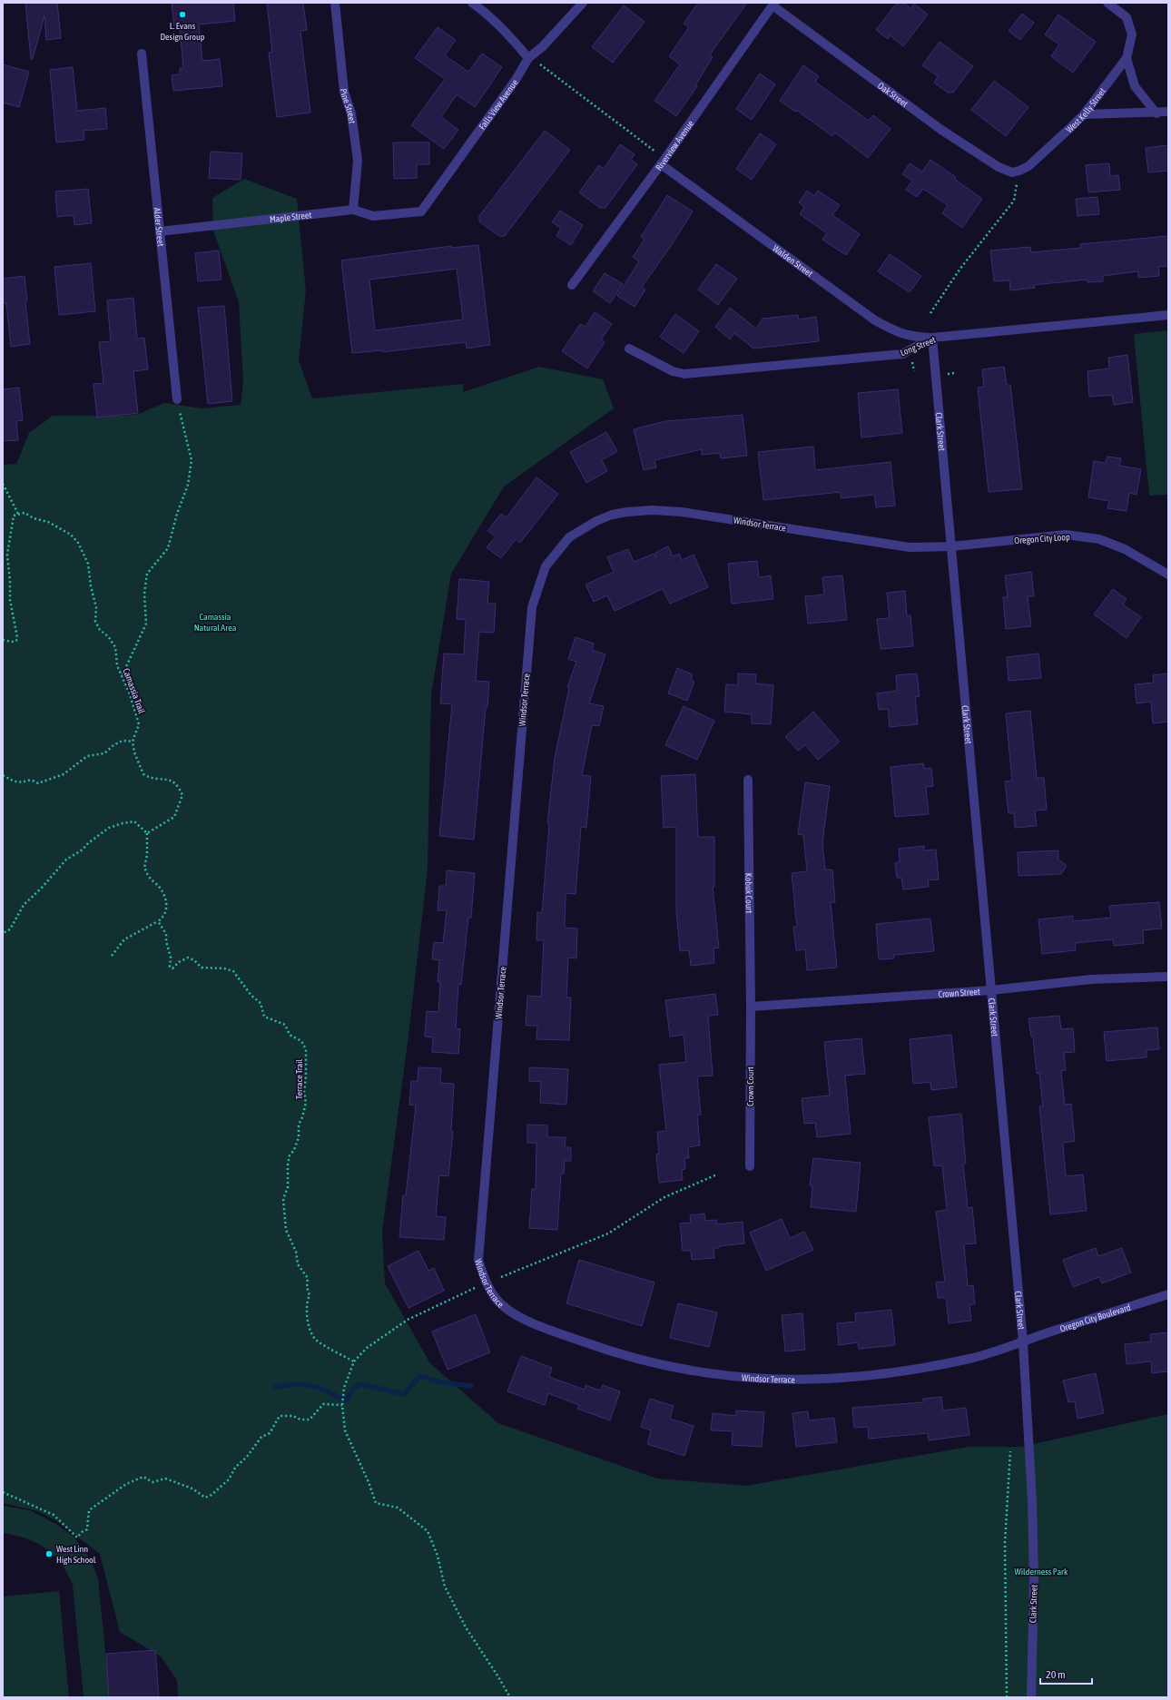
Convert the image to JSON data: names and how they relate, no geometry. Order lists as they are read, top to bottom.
{
  "streets": {
    "street": [
      "Oak Street",
      "Falls View Avenue",
      "Pine Street",
      "West Kelly Street",
      "Riverview Avenue",
      "Maple Street",
      "Alder Street",
      "Walden Street",
      "Long Street",
      "Clark Street",
      "Windsor Terrace",
      "Oregon City Loop",
      "Kobuk Court",
      "Crown Street",
      "Crown Court",
      "Oregon City Boulevard"
    ],
    "path": ["Camassia Trail", "Terrace Trail"]
  },
  "crossings": [
    ["Oak Street", "West Kelly Street"],
    ["Oak Street", "Riverview Avenue"],
    ["Falls View Avenue", "Maple Street"],
    ["Pine Street", "Maple Street"],
    ["Riverview Avenue", "Walden Street"],
    ["Maple Street", "Alder Street"],
    ["Walden Street", "Long Street"],
    ["Walden Street", "Clark Street"],
    ["Long Street", "Clark Street"],
    ["Clark Street", "Windsor Terrace"],
    ["Clark Street", "Oregon City Loop"],
    ["Clark Street", "Crown Street"],
    ["Clark Street", "Oregon City Boulevard"],
    ["Windsor Terrace", "Oregon City Loop"],
    ["Windsor Terrace", "Oregon City Boulevard"],
    ["Kobuk Court", "Crown Street"],
    ["Kobuk Court", "Crown Court"],
    ["Crown Street", "Crown Court"]
  ],
  "parks": ["Camassia Natural Area", "Wilderness Park"],
  "places": ["L. Evans Design Group", "West Linn High School"],
  "scale_bar": "20 m"
}
